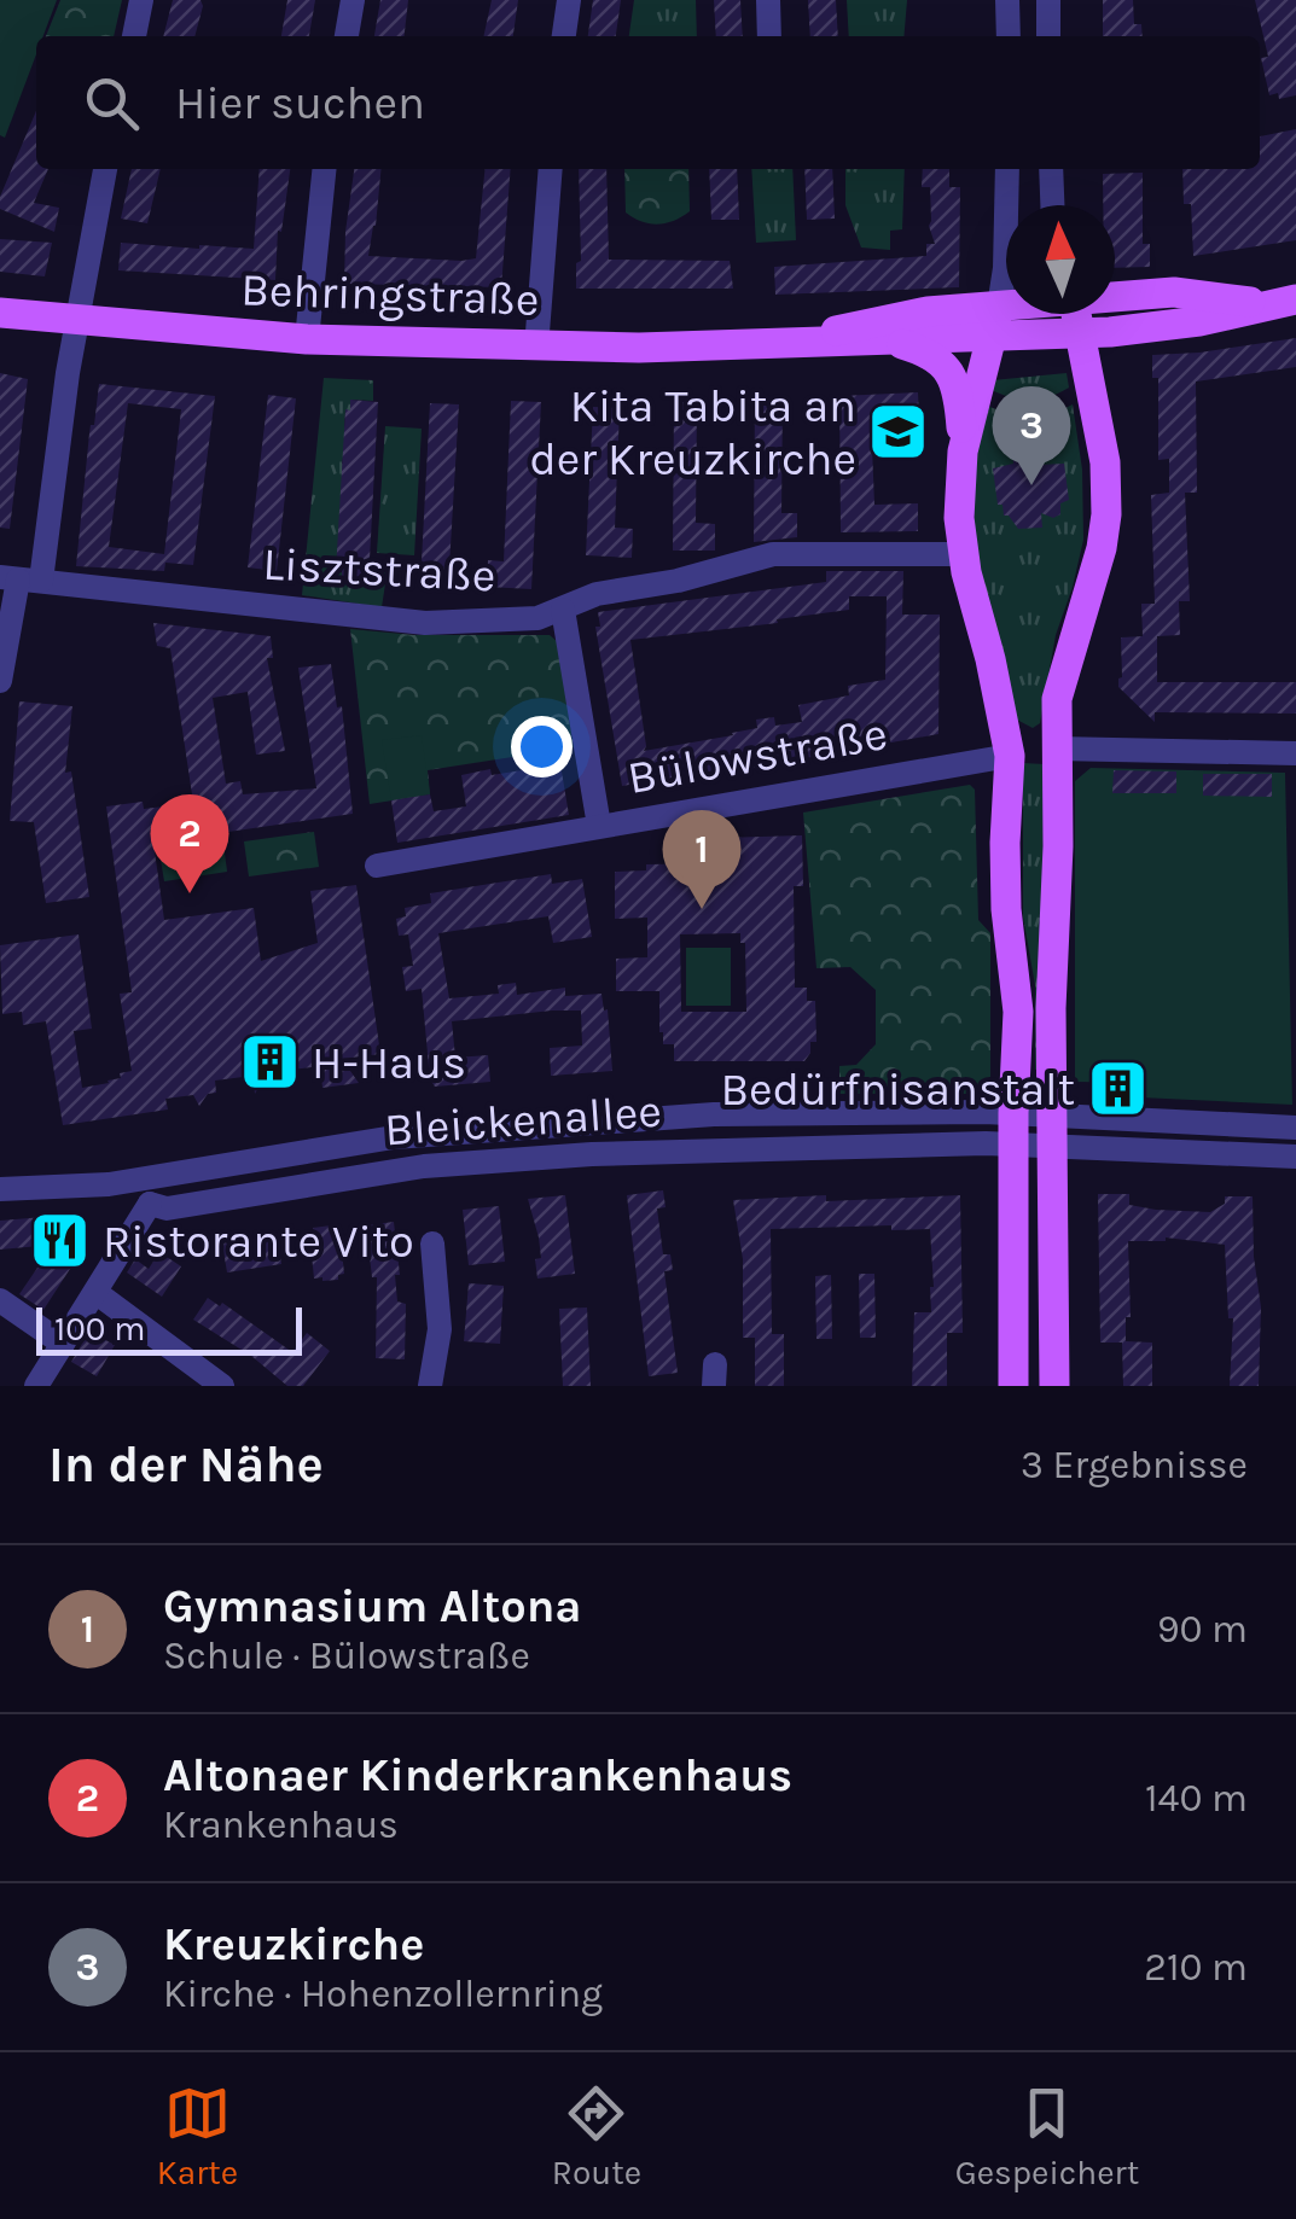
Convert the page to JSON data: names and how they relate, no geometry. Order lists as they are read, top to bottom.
{
  "streets": {
    "main road": ["Behringstraße"],
    "street": ["Lisztstraße", "Bülowstraße", "Bleickenallee"]
  },
  "places": {
    "school or university": ["Kita Tabita an der Kreuzkirche"],
    "building": ["H-Haus", "Bedürfnisanstalt"],
    "restaurant": ["Ristorante Vito"]
  },
  "scale_bar": "100 m",
  "north": "top",
  "page": {
    "search": "Hier suchen",
    "pins": ["3", "2", "1"],
    "scale": "100 m",
    "heading": ["In der Nähe", "3 Ergebnisse"],
    "list": [
      {
        "mark": "1",
        "name": "Gymnasium Altona",
        "note": "Schule · Bülowstraße",
        "value": "90 m"
      },
      {
        "mark": "2",
        "name": "Altonaer Kinderkrankenhaus",
        "note": "Krankenhaus",
        "value": "140 m"
      },
      {
        "mark": "3",
        "name": "Kreuzkirche",
        "note": "Kirche · Hohenzollernring",
        "value": "210 m"
      }
    ],
    "nav": ["Karte", "Route", "Gespeichert"]
  }
}
